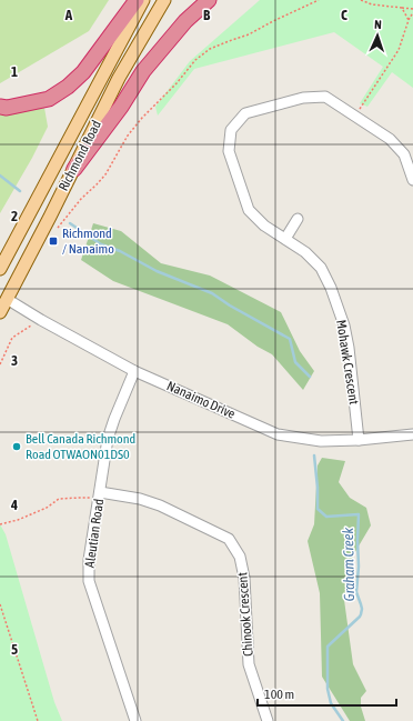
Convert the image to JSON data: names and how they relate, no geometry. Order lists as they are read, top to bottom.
{
  "streets": {
    "main road": ["Richmond Road"],
    "street": [
      "Mohawk Crescent",
      "Nanaimo Drive",
      "Aleutian Road",
      "Chinook Crescent"
    ]
  },
  "crossings": [
    ["Richmond Road", "Nanaimo Drive"],
    ["Mohawk Crescent", "Nanaimo Drive"],
    ["Nanaimo Drive", "Aleutian Road"],
    ["Aleutian Road", "Chinook Crescent"]
  ],
  "water": ["Graham Creek"],
  "places": {
    "transit": ["Richmond / Nanaimo"],
    "other": ["Bell Canada Richmond Road OTWAON01DS0"]
  },
  "scale_bar": "100 m",
  "north": "top",
  "grid": {
    "columns": ["A", "B", "C"],
    "rows": [
      "1",
      "2",
      "3",
      "4",
      "5"
    ]
  }
}
